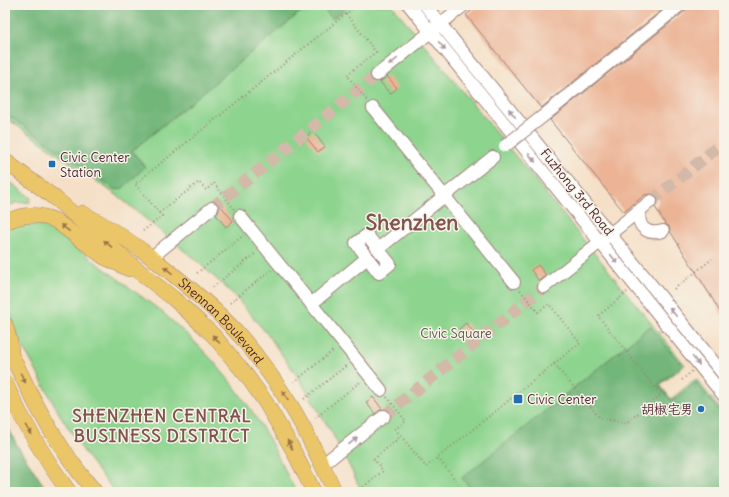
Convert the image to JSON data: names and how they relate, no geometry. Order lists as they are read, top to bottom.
{
  "streets": {
    "main road": ["Shennan Boulevard"],
    "street": ["Fuzhong 3rd Road"]
  },
  "one_way": ["Shennan Boulevard"],
  "districts": ["Shenzhen", "SHENZHEN CENTRAL BUSINESS DISTRICT"],
  "parks": ["Civic Square"],
  "places": {
    "transit": ["Civic Center Station", "Civic Center"],
    "other": ["胡椒宅男"]
  }
}
